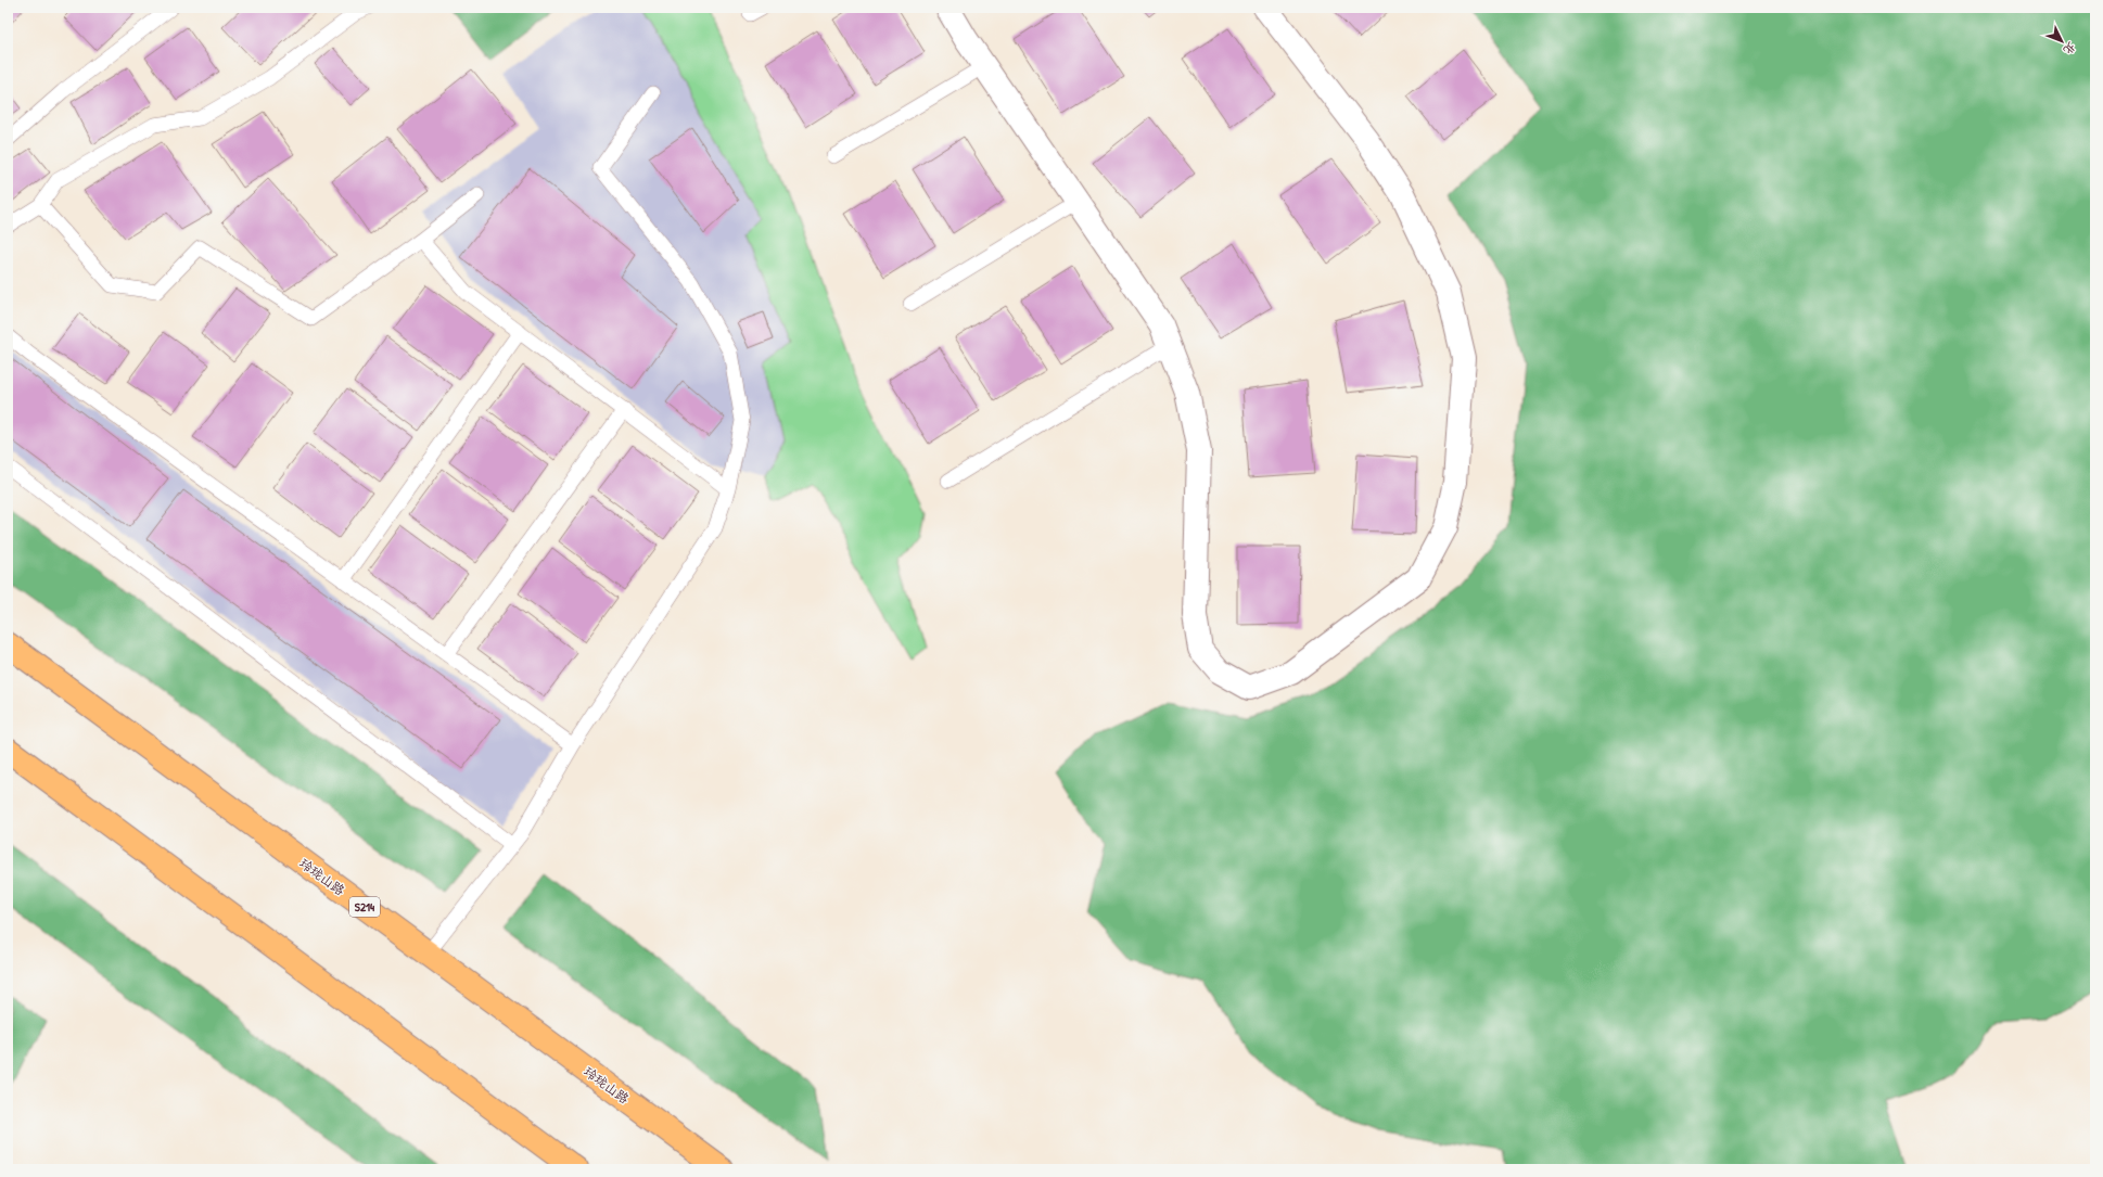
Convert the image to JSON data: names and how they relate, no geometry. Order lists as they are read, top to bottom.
{
  "streets": {
    "main road": ["玲珑山路", "S214"]
  },
  "north": "bottom right"
}
